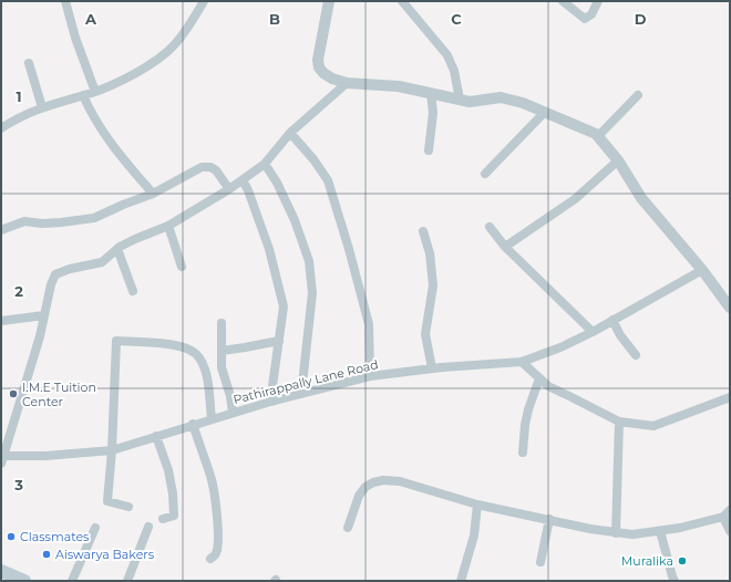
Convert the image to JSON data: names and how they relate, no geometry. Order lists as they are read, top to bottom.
{
  "streets": {
    "street": ["Pathirappally Lane Road"]
  },
  "places": [
    "I.M.E Tuition Center",
    "Classmates",
    "Aiswarya Bakers",
    "Muralika"
  ],
  "grid": {
    "columns": [
      "A",
      "B",
      "C",
      "D"
    ],
    "rows": ["1", "2", "3"]
  }
}
